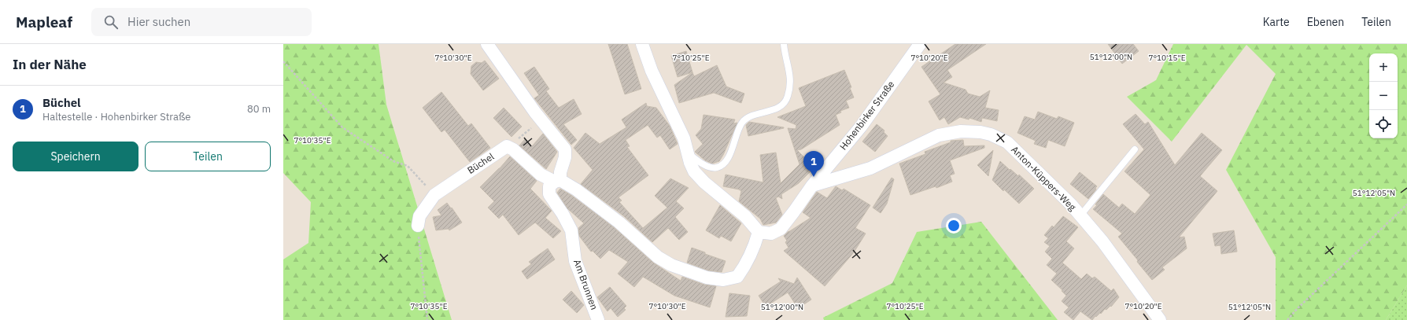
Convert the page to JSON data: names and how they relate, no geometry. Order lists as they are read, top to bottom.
{
  "streets": {
    "street": [
      "Hohenbirker Straße",
      "Büchel",
      "Anton-Küppers-Weg",
      "Am Brunnen"
    ]
  },
  "crossings": [
    ["Hohenbirker Straße", "Anton-Küppers-Weg"]
  ],
  "page": {
    "header": "Mapleaf",
    "search": "Hier suchen",
    "nav": ["Karte", "Ebenen", "Teilen"],
    "heading": "In der Nähe",
    "map_buttons": ["+", "−"],
    "list": [
      {
        "mark": "1",
        "name": "Büchel",
        "note": "Haltestelle · Hohenbirker Straße",
        "value": "80 m"
      }
    ],
    "buttons": ["Speichern", "Teilen"],
    "pins": "1"
  },
  "coordinates": [
    "51°12'00\"N",
    "7°10'30\"E",
    "7°10'25\"E",
    "7°10'20\"E",
    "7°10'15\"E",
    "7°10'35\"E",
    "51°12'05\"N"
  ]
}
